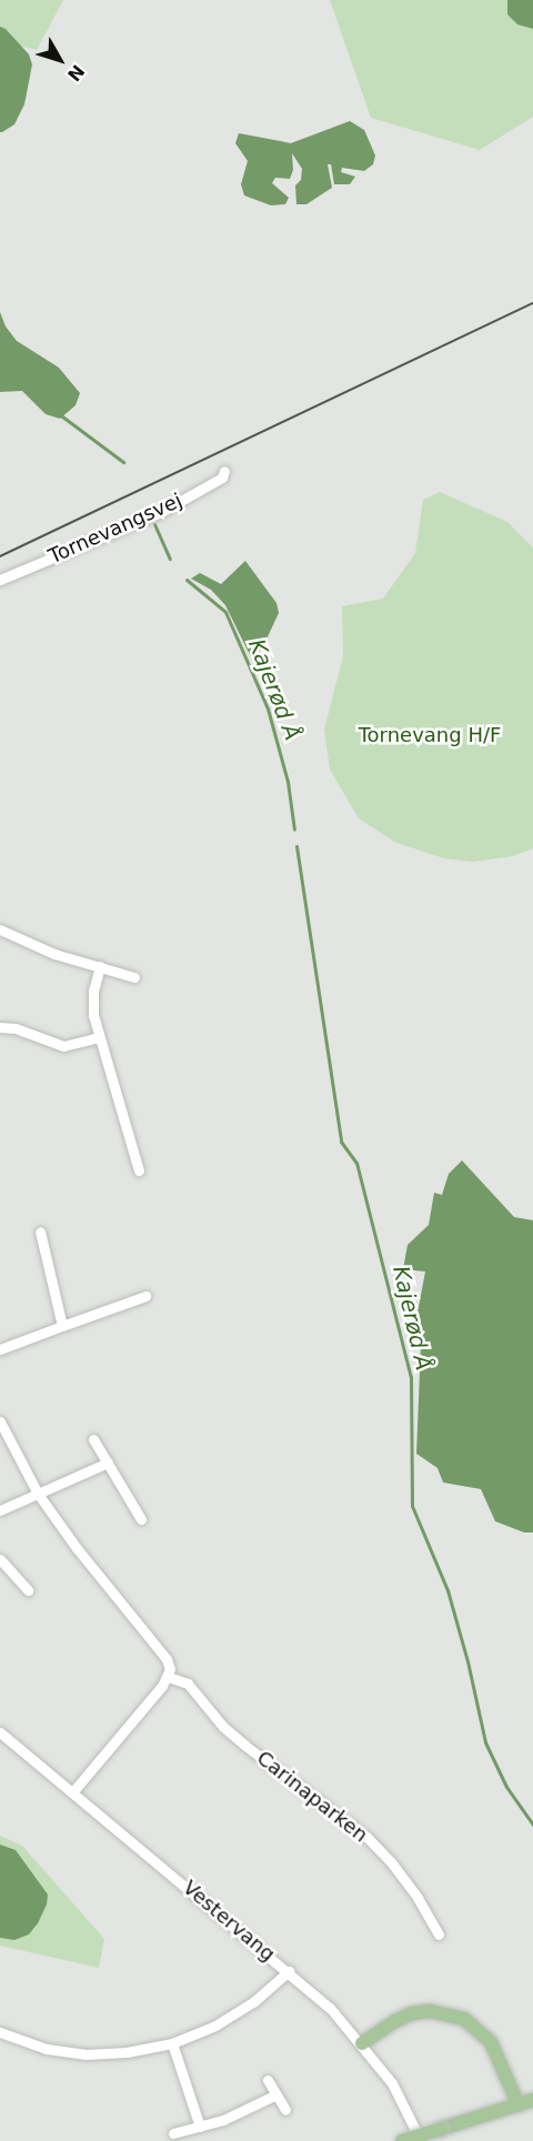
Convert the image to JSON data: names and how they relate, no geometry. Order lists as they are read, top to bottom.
{
  "streets": {
    "street": ["Tornevangsvej", "Carinaparken", "Vestervang"]
  },
  "water": ["Kajerød Å"],
  "parks": ["Tornevang H/F"],
  "north": "bottom right"
}
